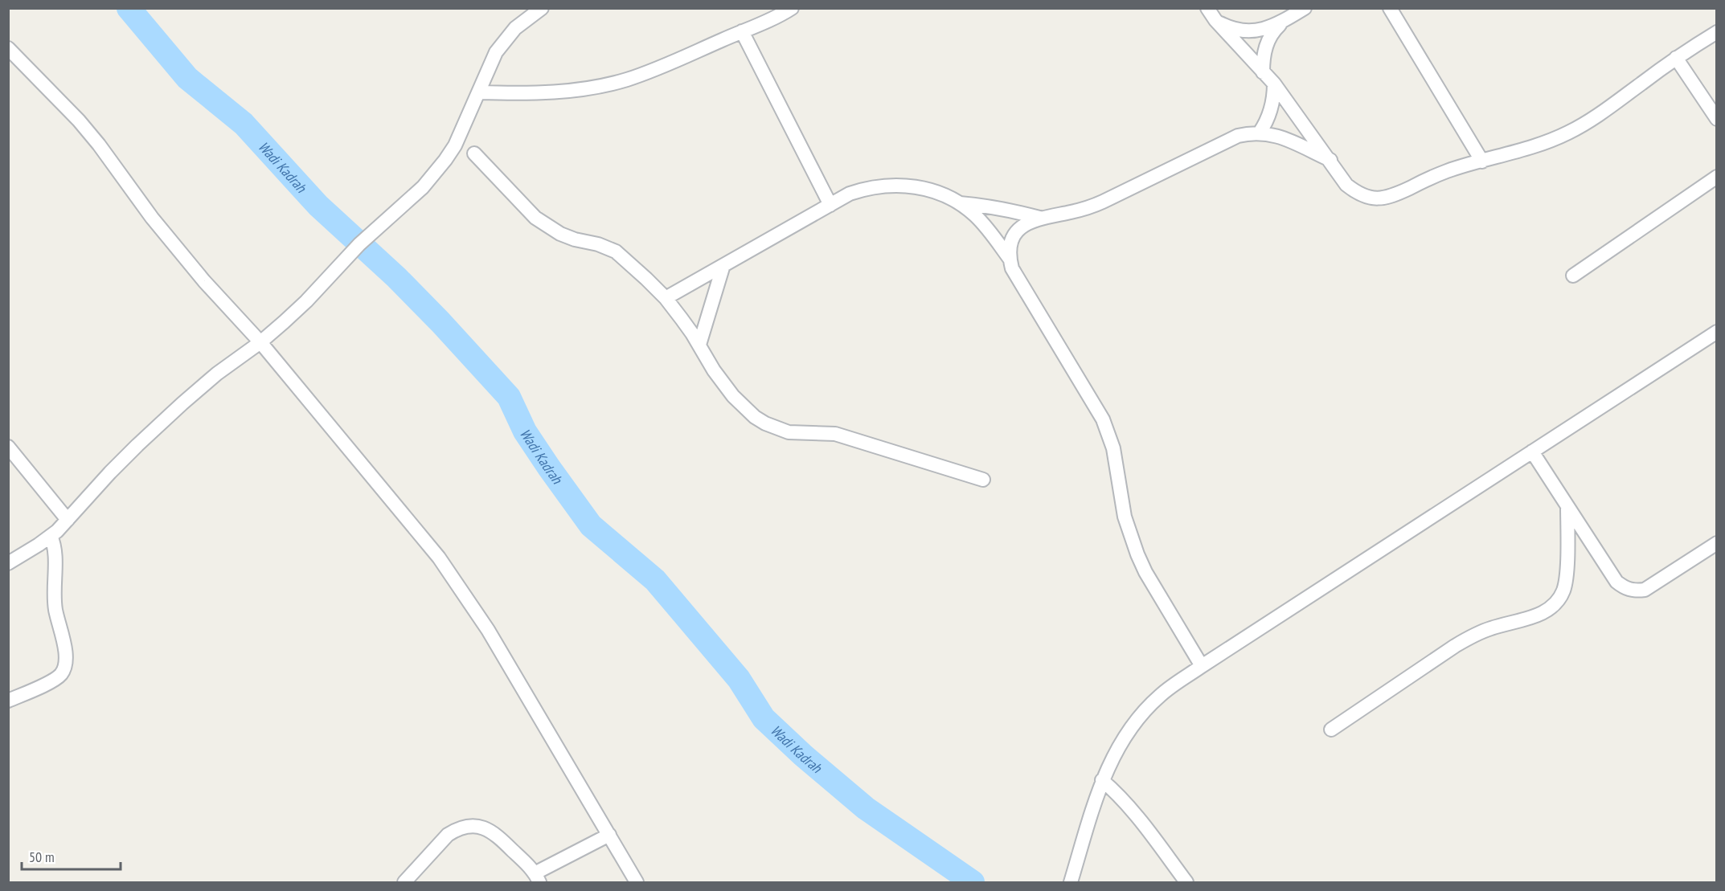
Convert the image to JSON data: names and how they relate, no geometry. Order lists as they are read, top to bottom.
{
  "water": ["Wadi Kadrah"],
  "scale_bar": "50 m"
}
